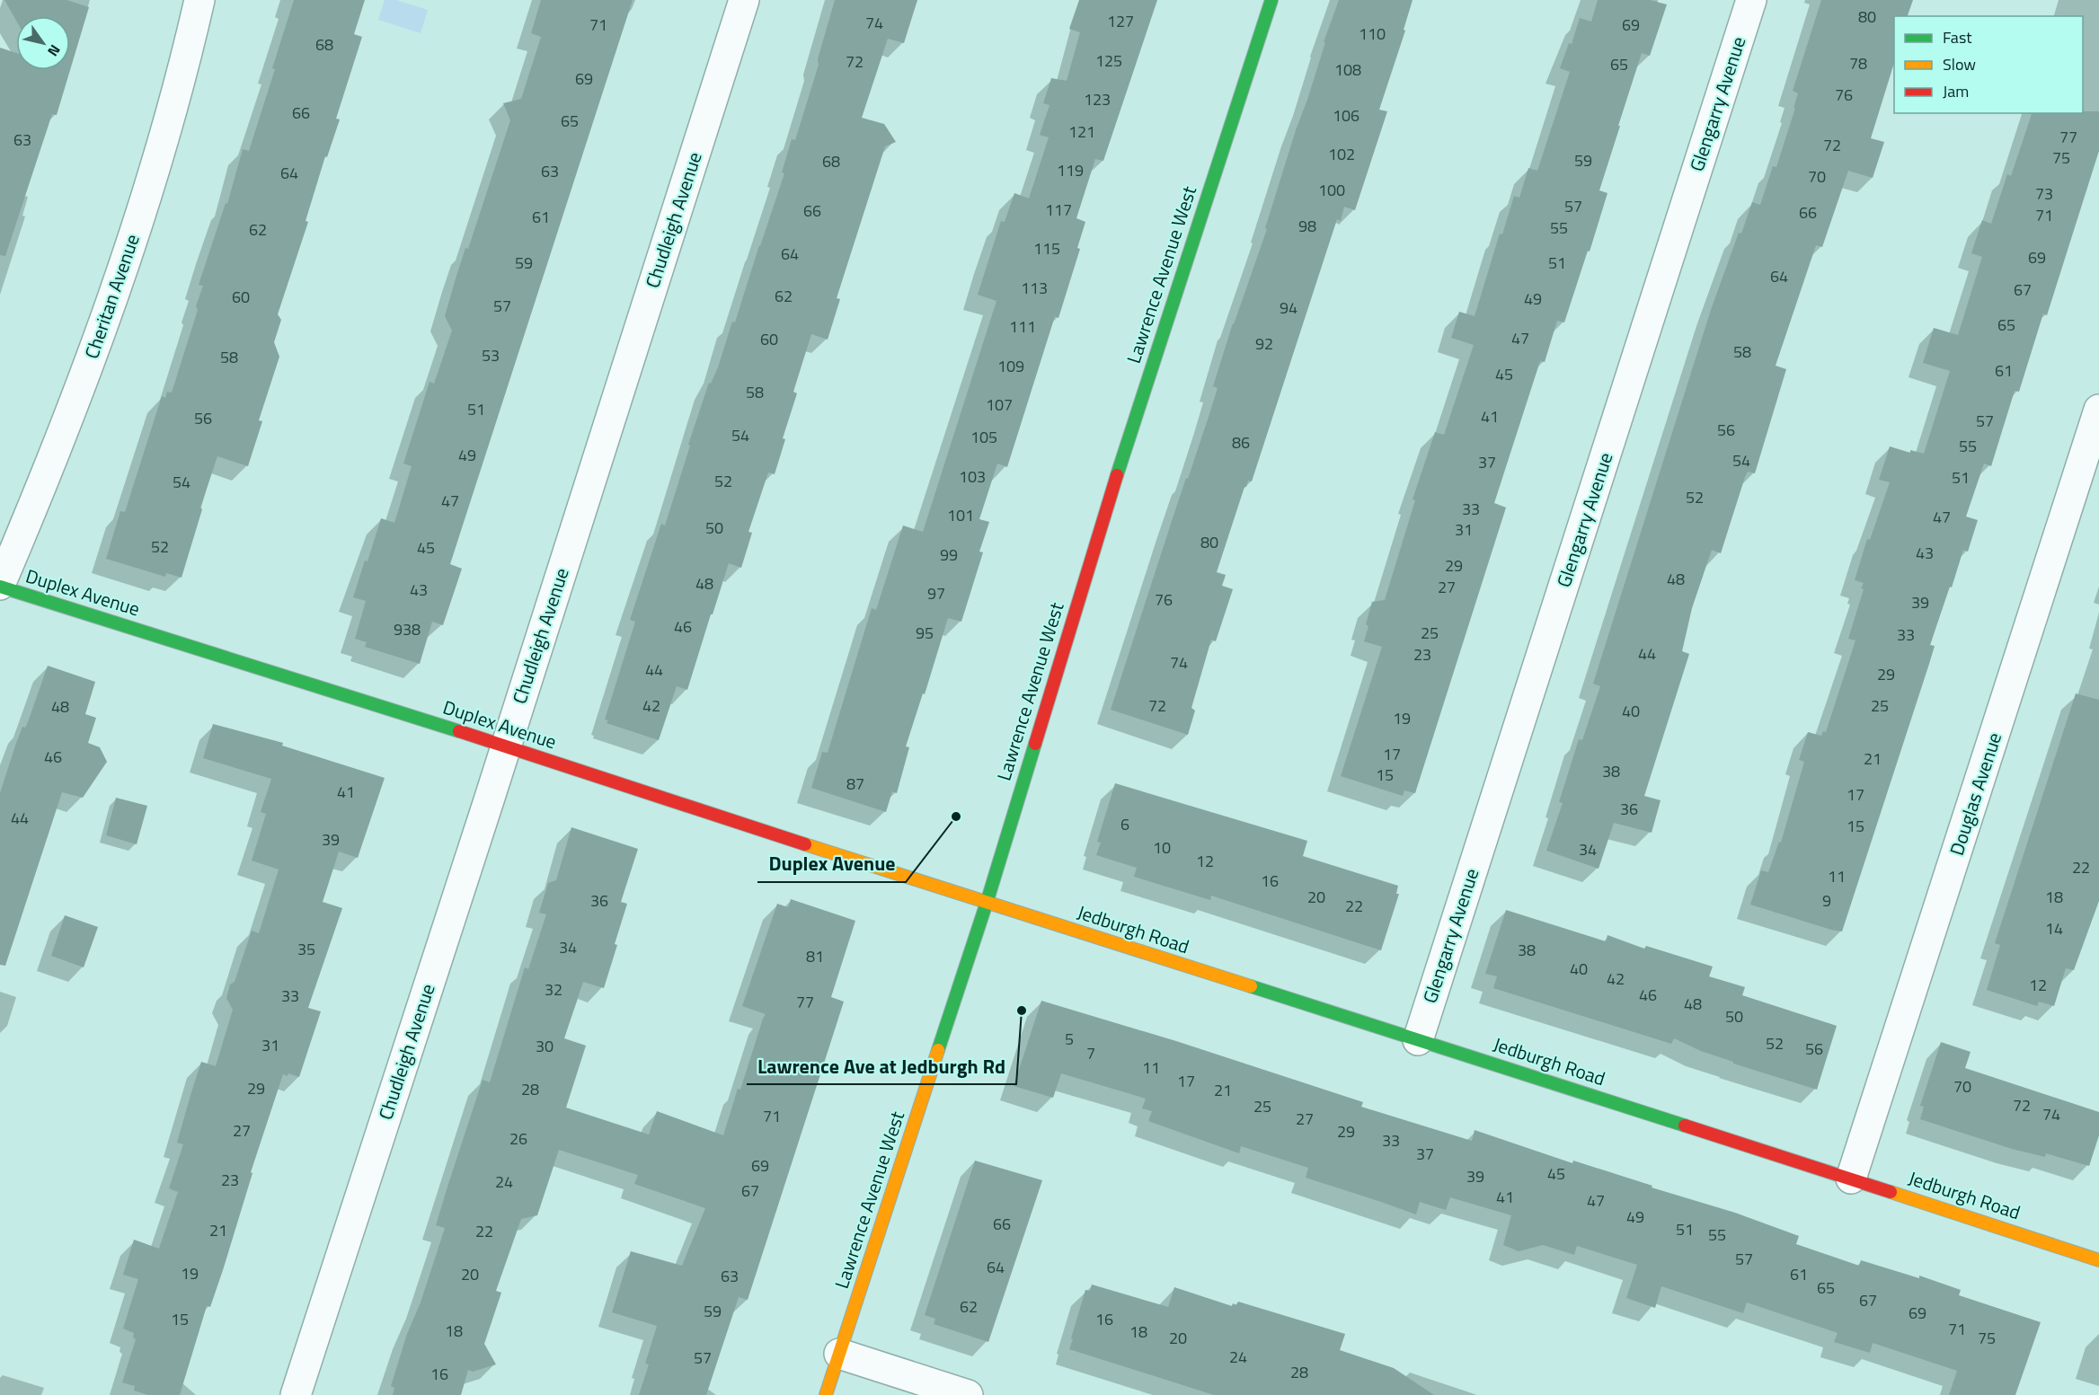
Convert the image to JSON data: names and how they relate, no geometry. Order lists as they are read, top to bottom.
{
  "streets": {
    "street": [
      "Glengarry Avenue",
      "Chudleigh Avenue",
      "Lawrence Avenue West",
      "Cheritan Avenue",
      "Duplex Avenue",
      "Douglas Avenue",
      "Jedburgh Road"
    ]
  },
  "crossings": [
    ["Glengarry Avenue", "Jedburgh Road"],
    ["Chudleigh Avenue", "Duplex Avenue"],
    ["Lawrence Avenue West", "Duplex Avenue"],
    ["Lawrence Avenue West", "Jedburgh Road"],
    ["Cheritan Avenue", "Duplex Avenue"],
    ["Duplex Avenue", "Jedburgh Road"],
    ["Douglas Avenue", "Jedburgh Road"]
  ],
  "places": ["Duplex Avenue", "Lawrence Ave at Jedburgh Rd"],
  "house_numbers": [
    "80",
    "127",
    "74",
    "71",
    "69",
    "110",
    "68",
    "125",
    "72",
    "78",
    "65",
    "108",
    "69",
    "76",
    "123",
    "66",
    "106",
    "65",
    "121",
    "77",
    "63",
    "72",
    "102",
    "75",
    "59",
    "68",
    "119",
    "63",
    "64",
    "70",
    "100",
    "73",
    "57",
    "117",
    "66",
    "66",
    "71",
    "61",
    "98",
    "55",
    "62",
    "115",
    "64",
    "69",
    "59",
    "51",
    "64",
    "113",
    "67",
    "62",
    "60",
    "49",
    "57",
    "94",
    "65",
    "111",
    "47",
    "60",
    "92",
    "58",
    "53",
    "58",
    "109",
    "61",
    "45",
    "58",
    "107",
    "51",
    "41",
    "56",
    "57",
    "56",
    "54",
    "105",
    "86",
    "55",
    "49",
    "54",
    "37",
    "103",
    "51",
    "52",
    "54",
    "52",
    "47",
    "33",
    "101",
    "47",
    "50",
    "31",
    "80",
    "52",
    "45",
    "43",
    "99",
    "29",
    "48",
    "48",
    "27",
    "43",
    "97",
    "76",
    "39",
    "46",
    "938",
    "95",
    "25",
    "33",
    "44",
    "23",
    "74",
    "44",
    "29",
    "42",
    "72",
    "25",
    "48",
    "40",
    "19",
    "17",
    "46",
    "21",
    "38",
    "15",
    "87",
    "41",
    "17",
    "36",
    "44",
    "6",
    "15",
    "39",
    "10",
    "34",
    "12",
    "22",
    "11",
    "16",
    "20",
    "18",
    "36",
    "9",
    "22",
    "14",
    "34",
    "35",
    "38",
    "81",
    "40",
    "42",
    "12",
    "32",
    "46",
    "33",
    "77",
    "48",
    "50",
    "5",
    "52",
    "31",
    "30",
    "56",
    "7",
    "11",
    "17",
    "70",
    "29",
    "28",
    "21",
    "72",
    "25",
    "74",
    "71",
    "27",
    "27",
    "29",
    "26",
    "33",
    "37",
    "69",
    "45",
    "39",
    "23",
    "24",
    "67",
    "41",
    "47",
    "49",
    "66",
    "51",
    "21",
    "22",
    "55",
    "57",
    "64",
    "19",
    "20",
    "61",
    "63",
    "65",
    "67",
    "62",
    "59",
    "69",
    "15",
    "16",
    "71",
    "18",
    "18",
    "20",
    "75",
    "24",
    "57",
    "28",
    "16"
  ],
  "legend": ["Fast", "Slow", "Jam"],
  "north": "bottom right"
}
